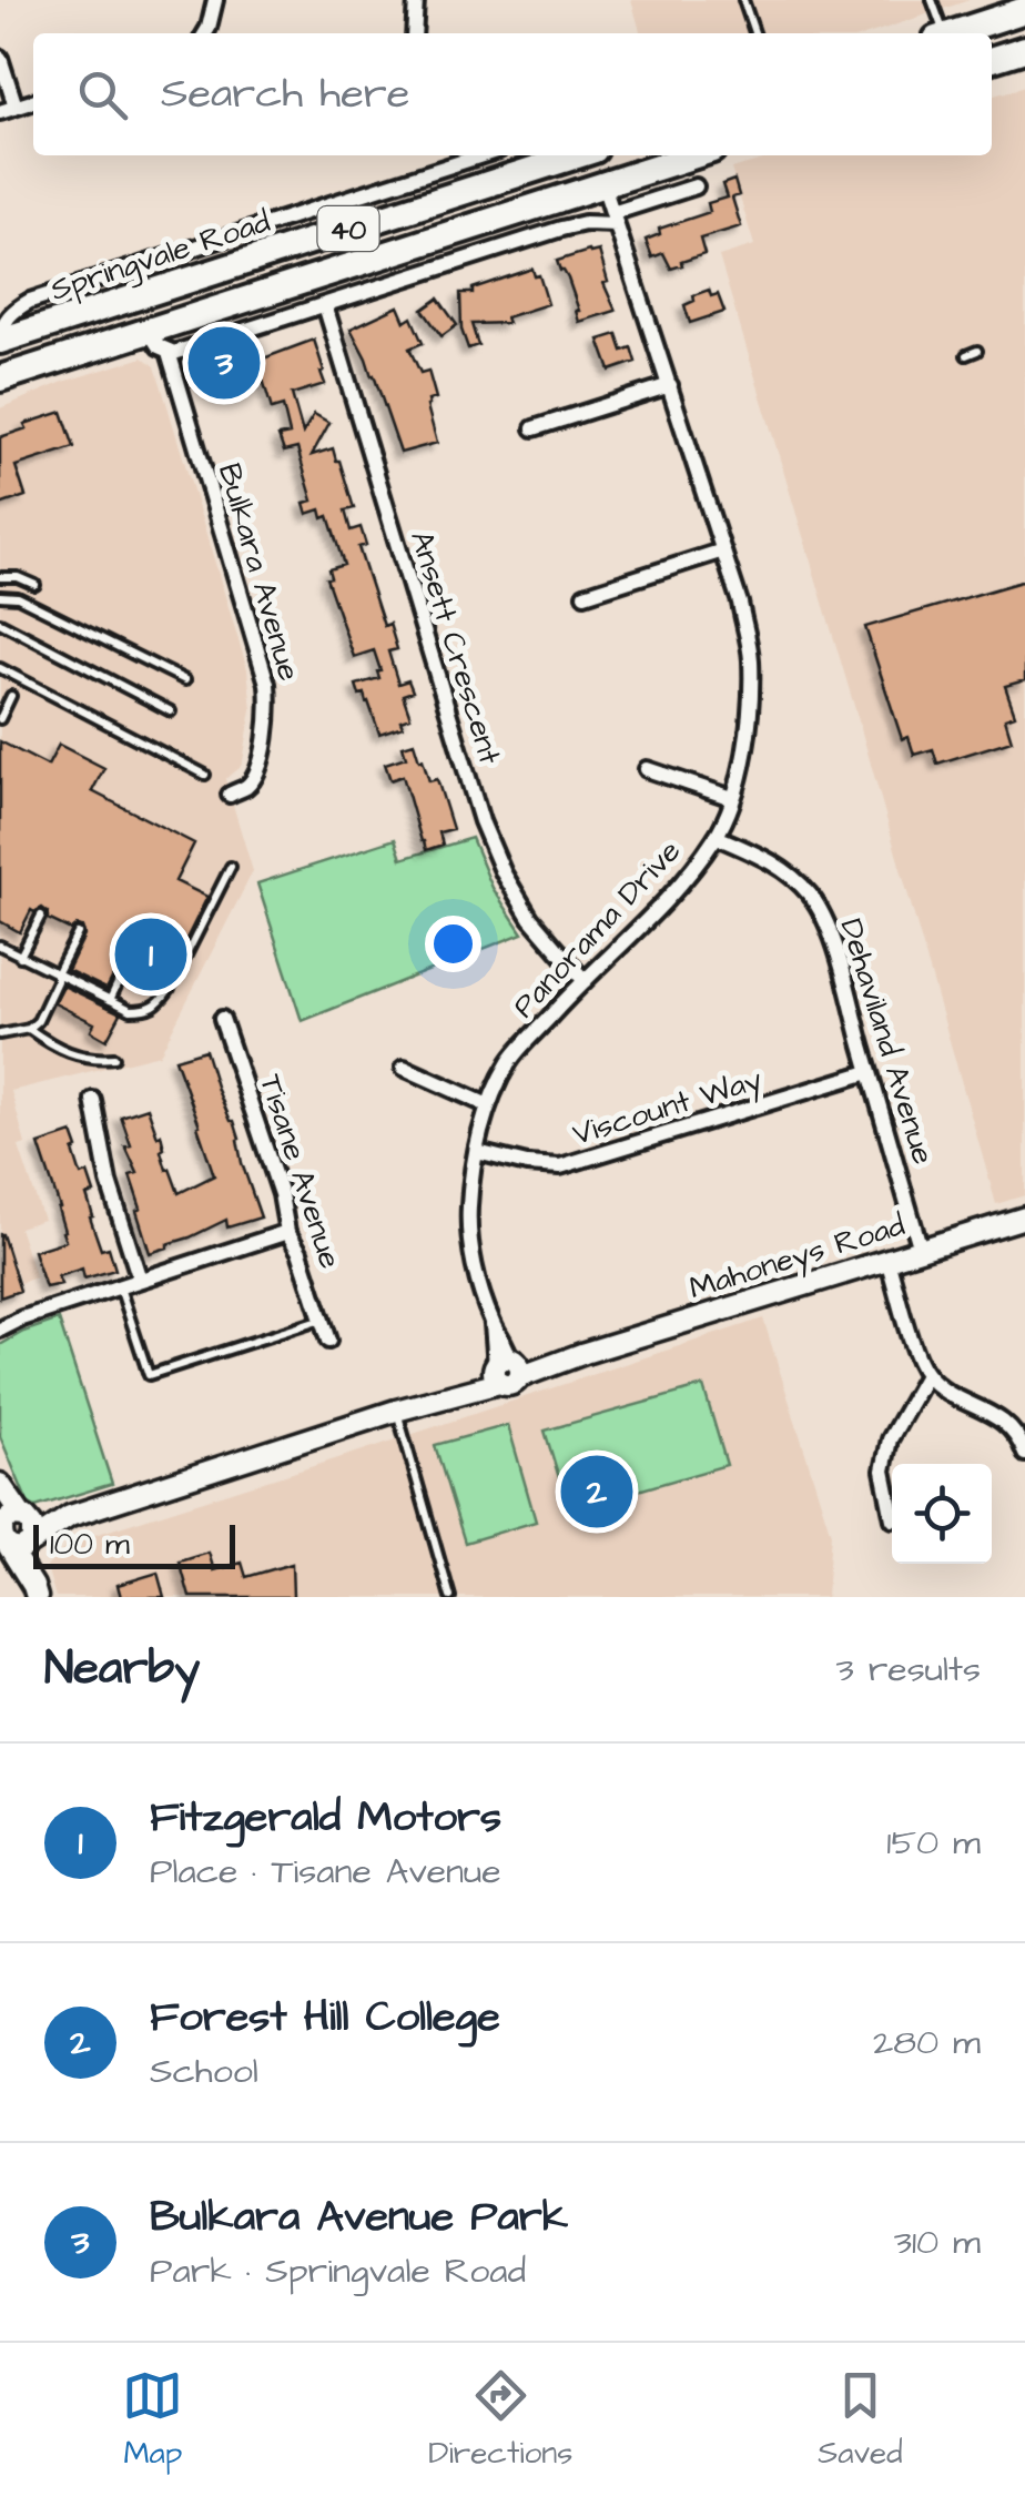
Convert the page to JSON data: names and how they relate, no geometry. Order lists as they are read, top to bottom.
{
  "streets": {
    "highway": ["40", "Springvale Road"],
    "main road": ["Mahoneys Road"],
    "street": [
      "Bulkara Avenue",
      "Ansett Crescent",
      "Panorama Drive",
      "Dehaviland Avenue",
      "Viscount Way",
      "Tisane Avenue"
    ]
  },
  "crossings": [
    ["40", "Panorama Drive"],
    ["Ansett Crescent", "Panorama Drive"],
    ["Panorama Drive", "Dehaviland Avenue"],
    ["Panorama Drive", "Viscount Way"],
    ["Panorama Drive", "Mahoneys Road"],
    ["Dehaviland Avenue", "Viscount Way"],
    ["Dehaviland Avenue", "Mahoneys Road"]
  ],
  "scale_bar": "100 m",
  "page": {
    "search": "Search here",
    "pins": ["3", "1", "2"],
    "scale": "100 m",
    "heading": ["Nearby", "3 results"],
    "list": [
      {
        "mark": "1",
        "name": "Fitzgerald Motors",
        "note": "Place · Tisane Avenue",
        "value": "150 m"
      },
      {
        "mark": "2",
        "name": "Forest Hill College",
        "note": "School",
        "value": "280 m"
      },
      {
        "mark": "3",
        "name": "Bulkara Avenue Park",
        "note": "Park · Springvale Road",
        "value": "310 m"
      }
    ],
    "nav": ["Map", "Directions", "Saved"]
  }
}
